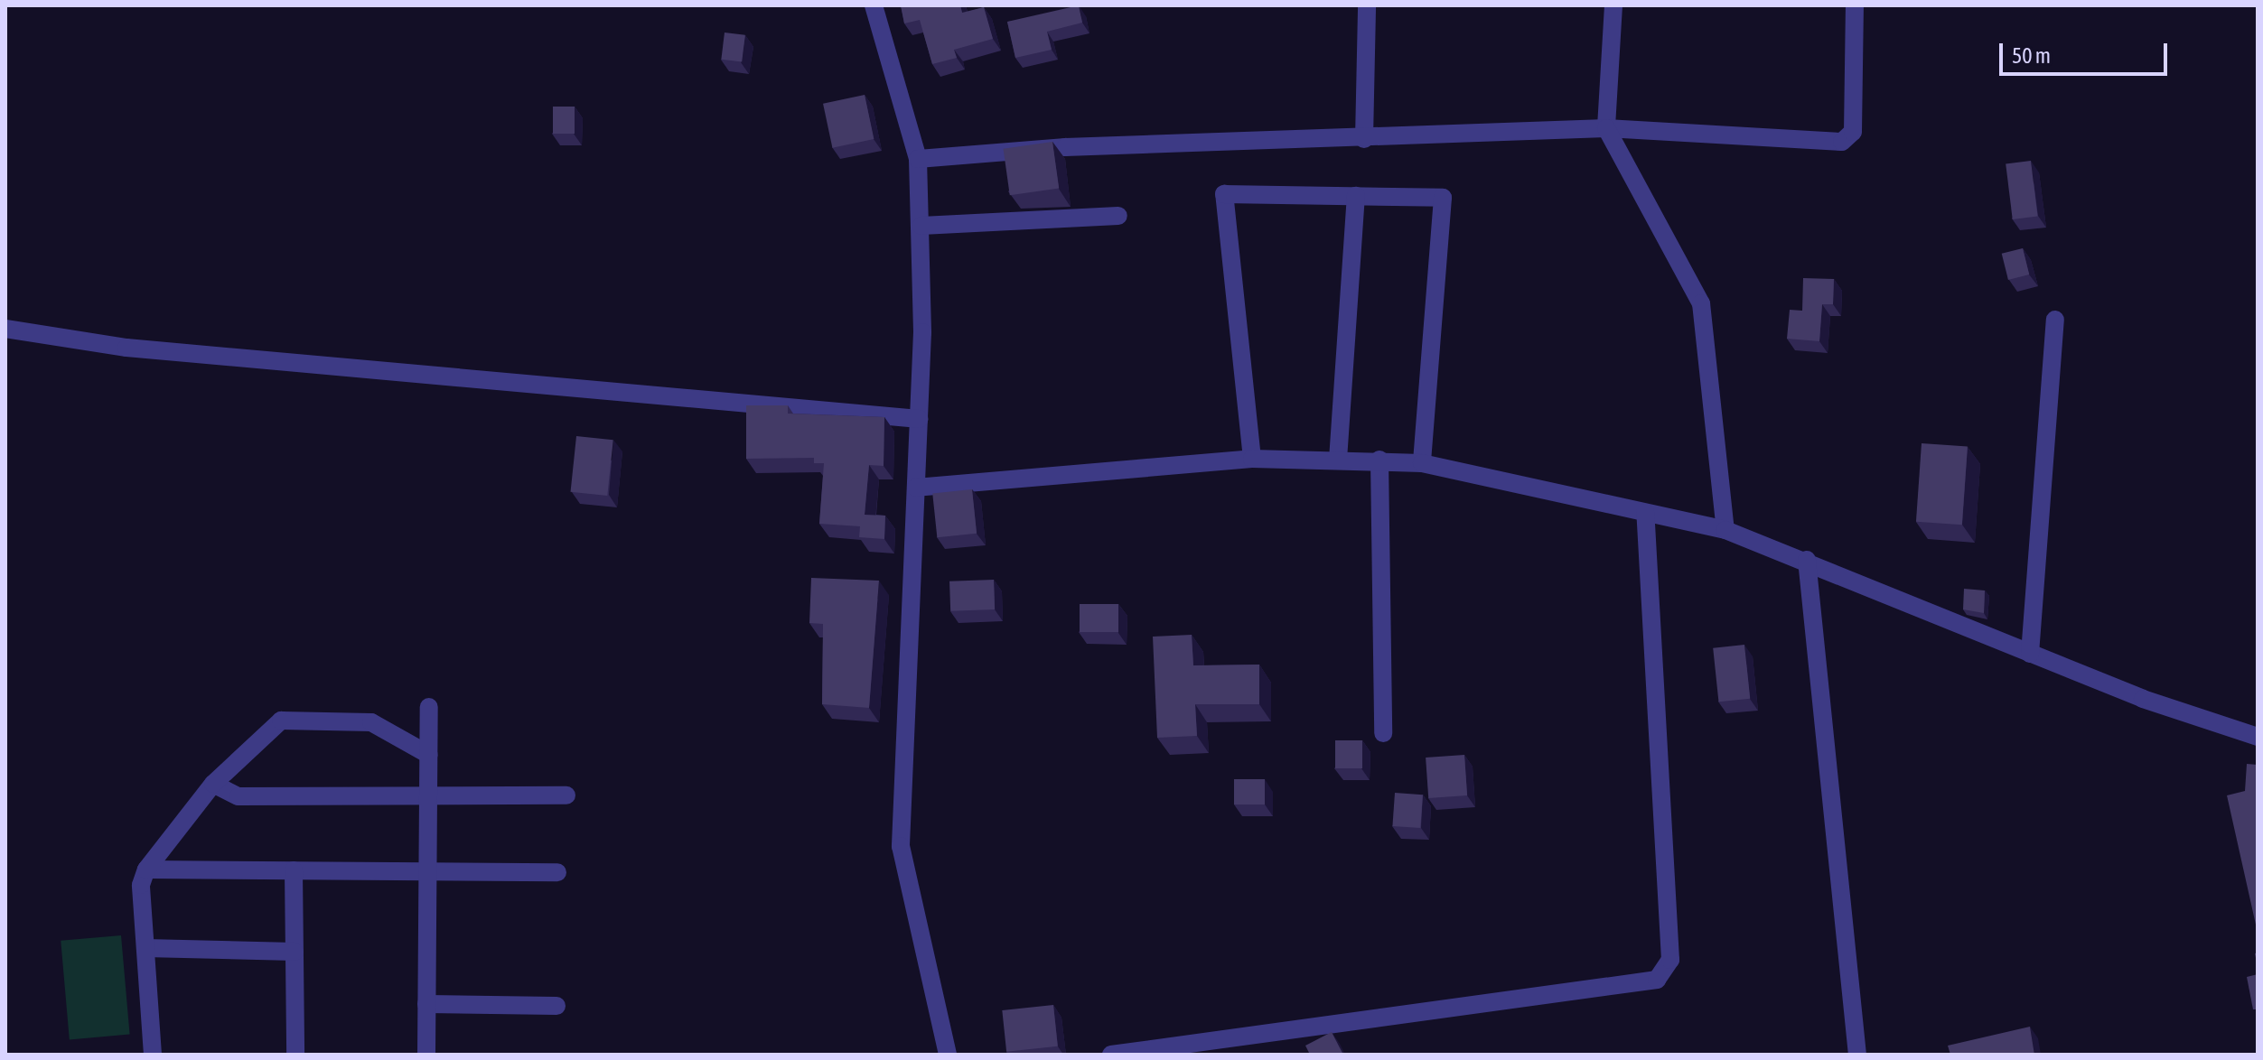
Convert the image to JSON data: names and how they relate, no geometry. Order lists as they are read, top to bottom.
{
  "scale_bar": "50 m"
}
